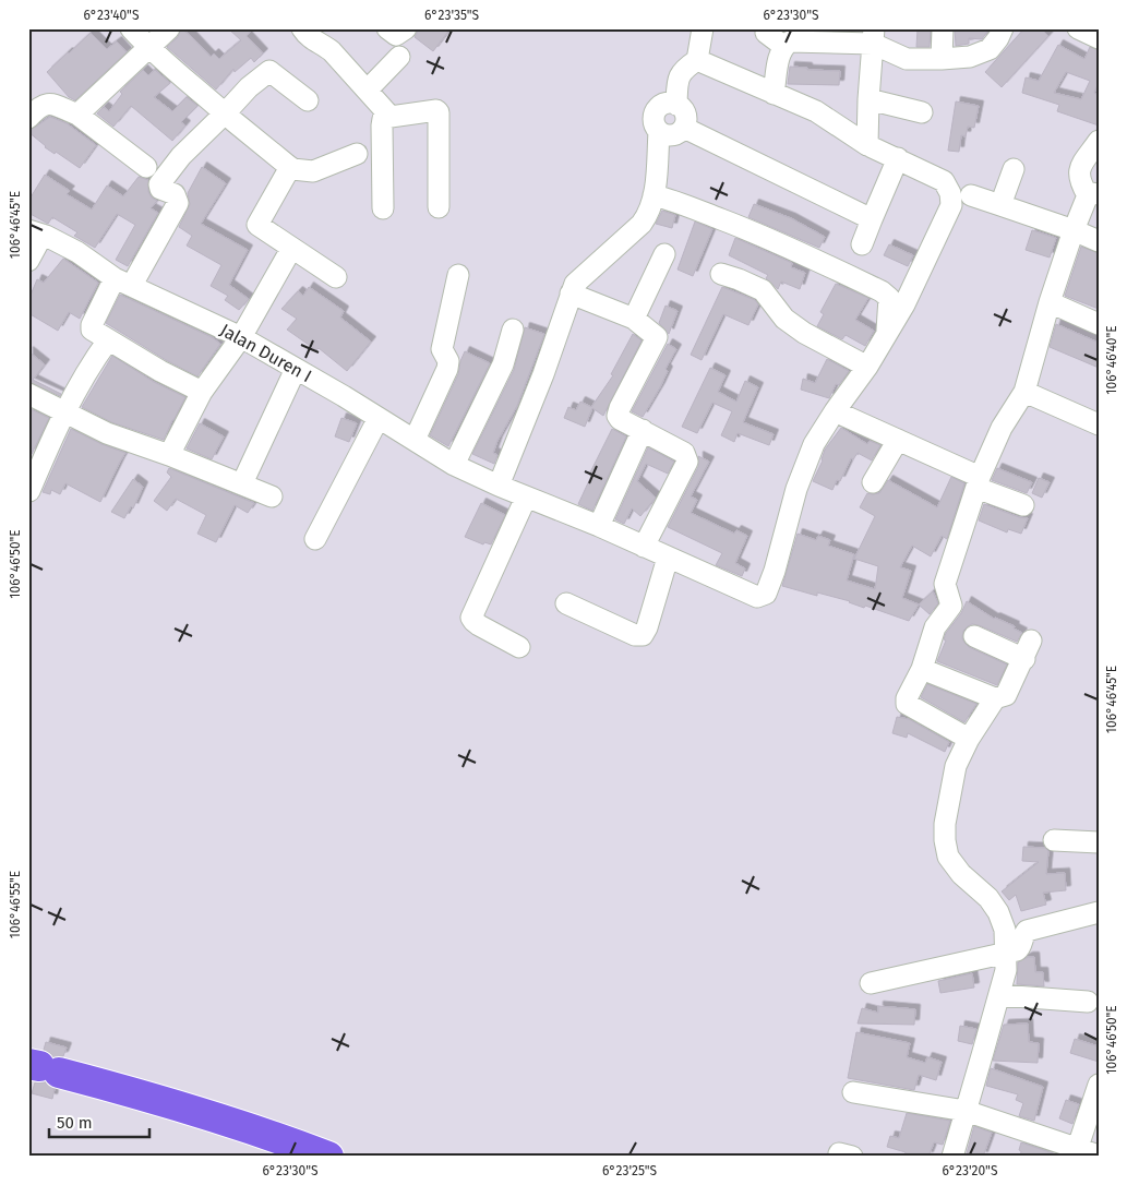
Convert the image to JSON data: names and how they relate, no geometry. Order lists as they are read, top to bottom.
{
  "streets": {
    "street": ["Jalan Duren I"]
  },
  "scale_bar": "50 m",
  "coordinates": [
    "6°23'40\"S",
    "6°23'35\"S",
    "6°23'30\"S",
    "106°46'45\"E",
    "106°46'40\"E",
    "106°46'50\"E",
    "106°46'55\"E",
    "6°23'25\"S",
    "6°23'20\"S"
  ]
}
